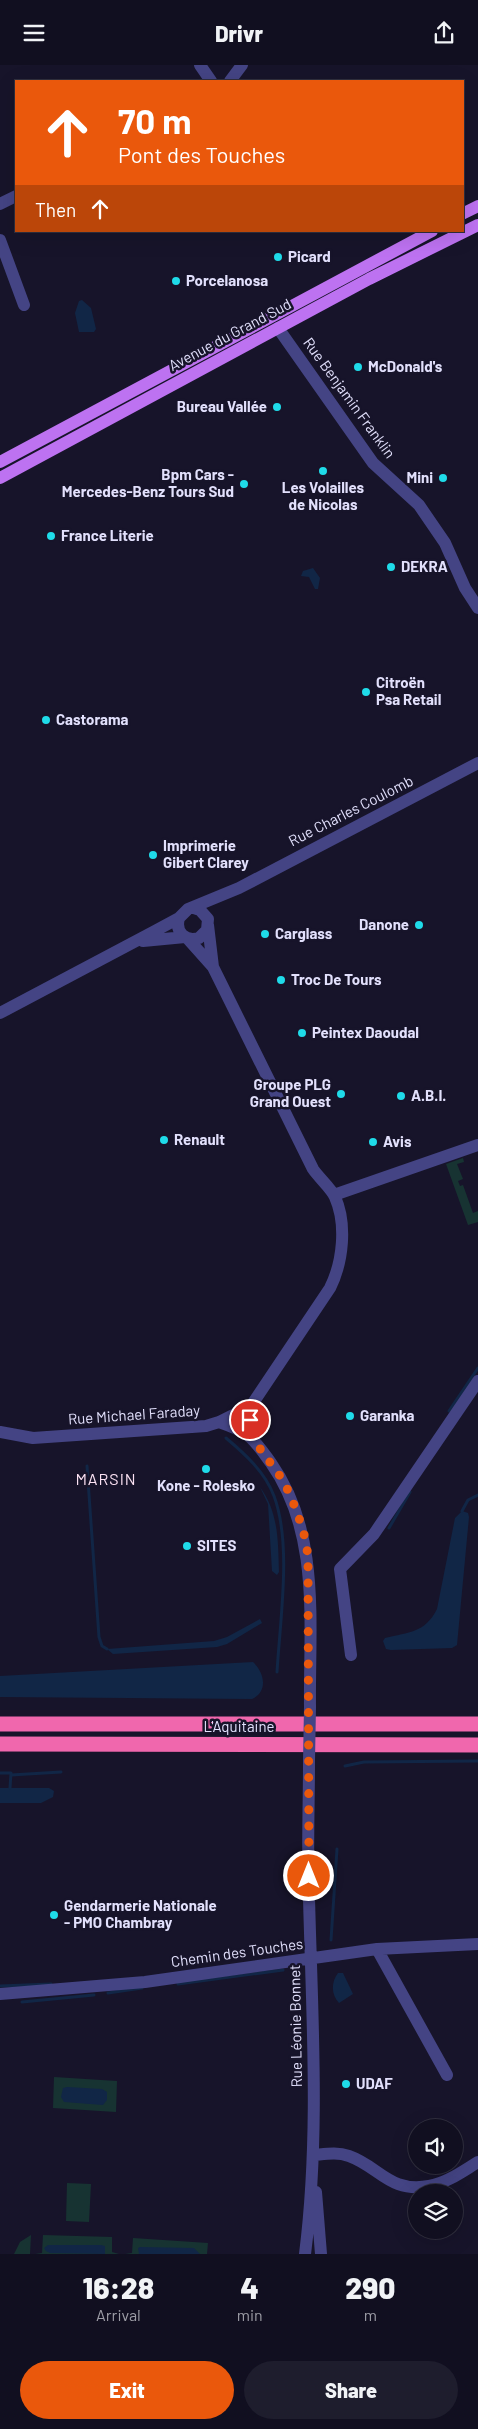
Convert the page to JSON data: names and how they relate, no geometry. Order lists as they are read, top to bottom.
{
  "streets": {
    "highway": ["L'Aquitaine"],
    "main road": ["Avenue du Grand Sud"],
    "street": [
      "Rue Benjamin Franklin",
      "Rue Charles Coulomb",
      "Rue Michael Faraday",
      "Chemin des Touches",
      "Rue Léonie Bonnet"
    ]
  },
  "crossings": [
    ["Avenue du Grand Sud", "Rue Benjamin Franklin"],
    ["Rue Charles Coulomb", "Rue Michael Faraday"],
    ["Chemin des Touches", "Rue Léonie Bonnet"]
  ],
  "districts": ["MARSIN"],
  "places": [
    "Picard",
    "Porcelanosa",
    "McDonald's",
    "Bureau Vallée",
    "Les Volailles de Nicolas",
    "Mini",
    "Bpm Cars - Mercedes-Benz Tours Sud",
    "France Literie",
    "DEKRA",
    "Citroën Psa Retail",
    "Castorama",
    "Imprimerie Gibert Clarey",
    "Danone",
    "Carglass",
    "Troc De Tours",
    "Peintex Daoudal",
    "Groupe PLG Grand Ouest",
    "A.B.I.",
    "Renault",
    "Avis",
    "Garanka",
    "Kone - Rolesko",
    "SITES",
    "Gendarmerie Nationale - PMO Chambray",
    "UDAF"
  ],
  "page": {
    "header": "Drivr",
    "turn": ["70 m", "Pont des Touches"],
    "then": "Then",
    "eta": [
      "16:28",
      "Arrival",
      "4",
      "min",
      "290",
      "m"
    ],
    "buttons": ["Exit", "Share"]
  }
}
